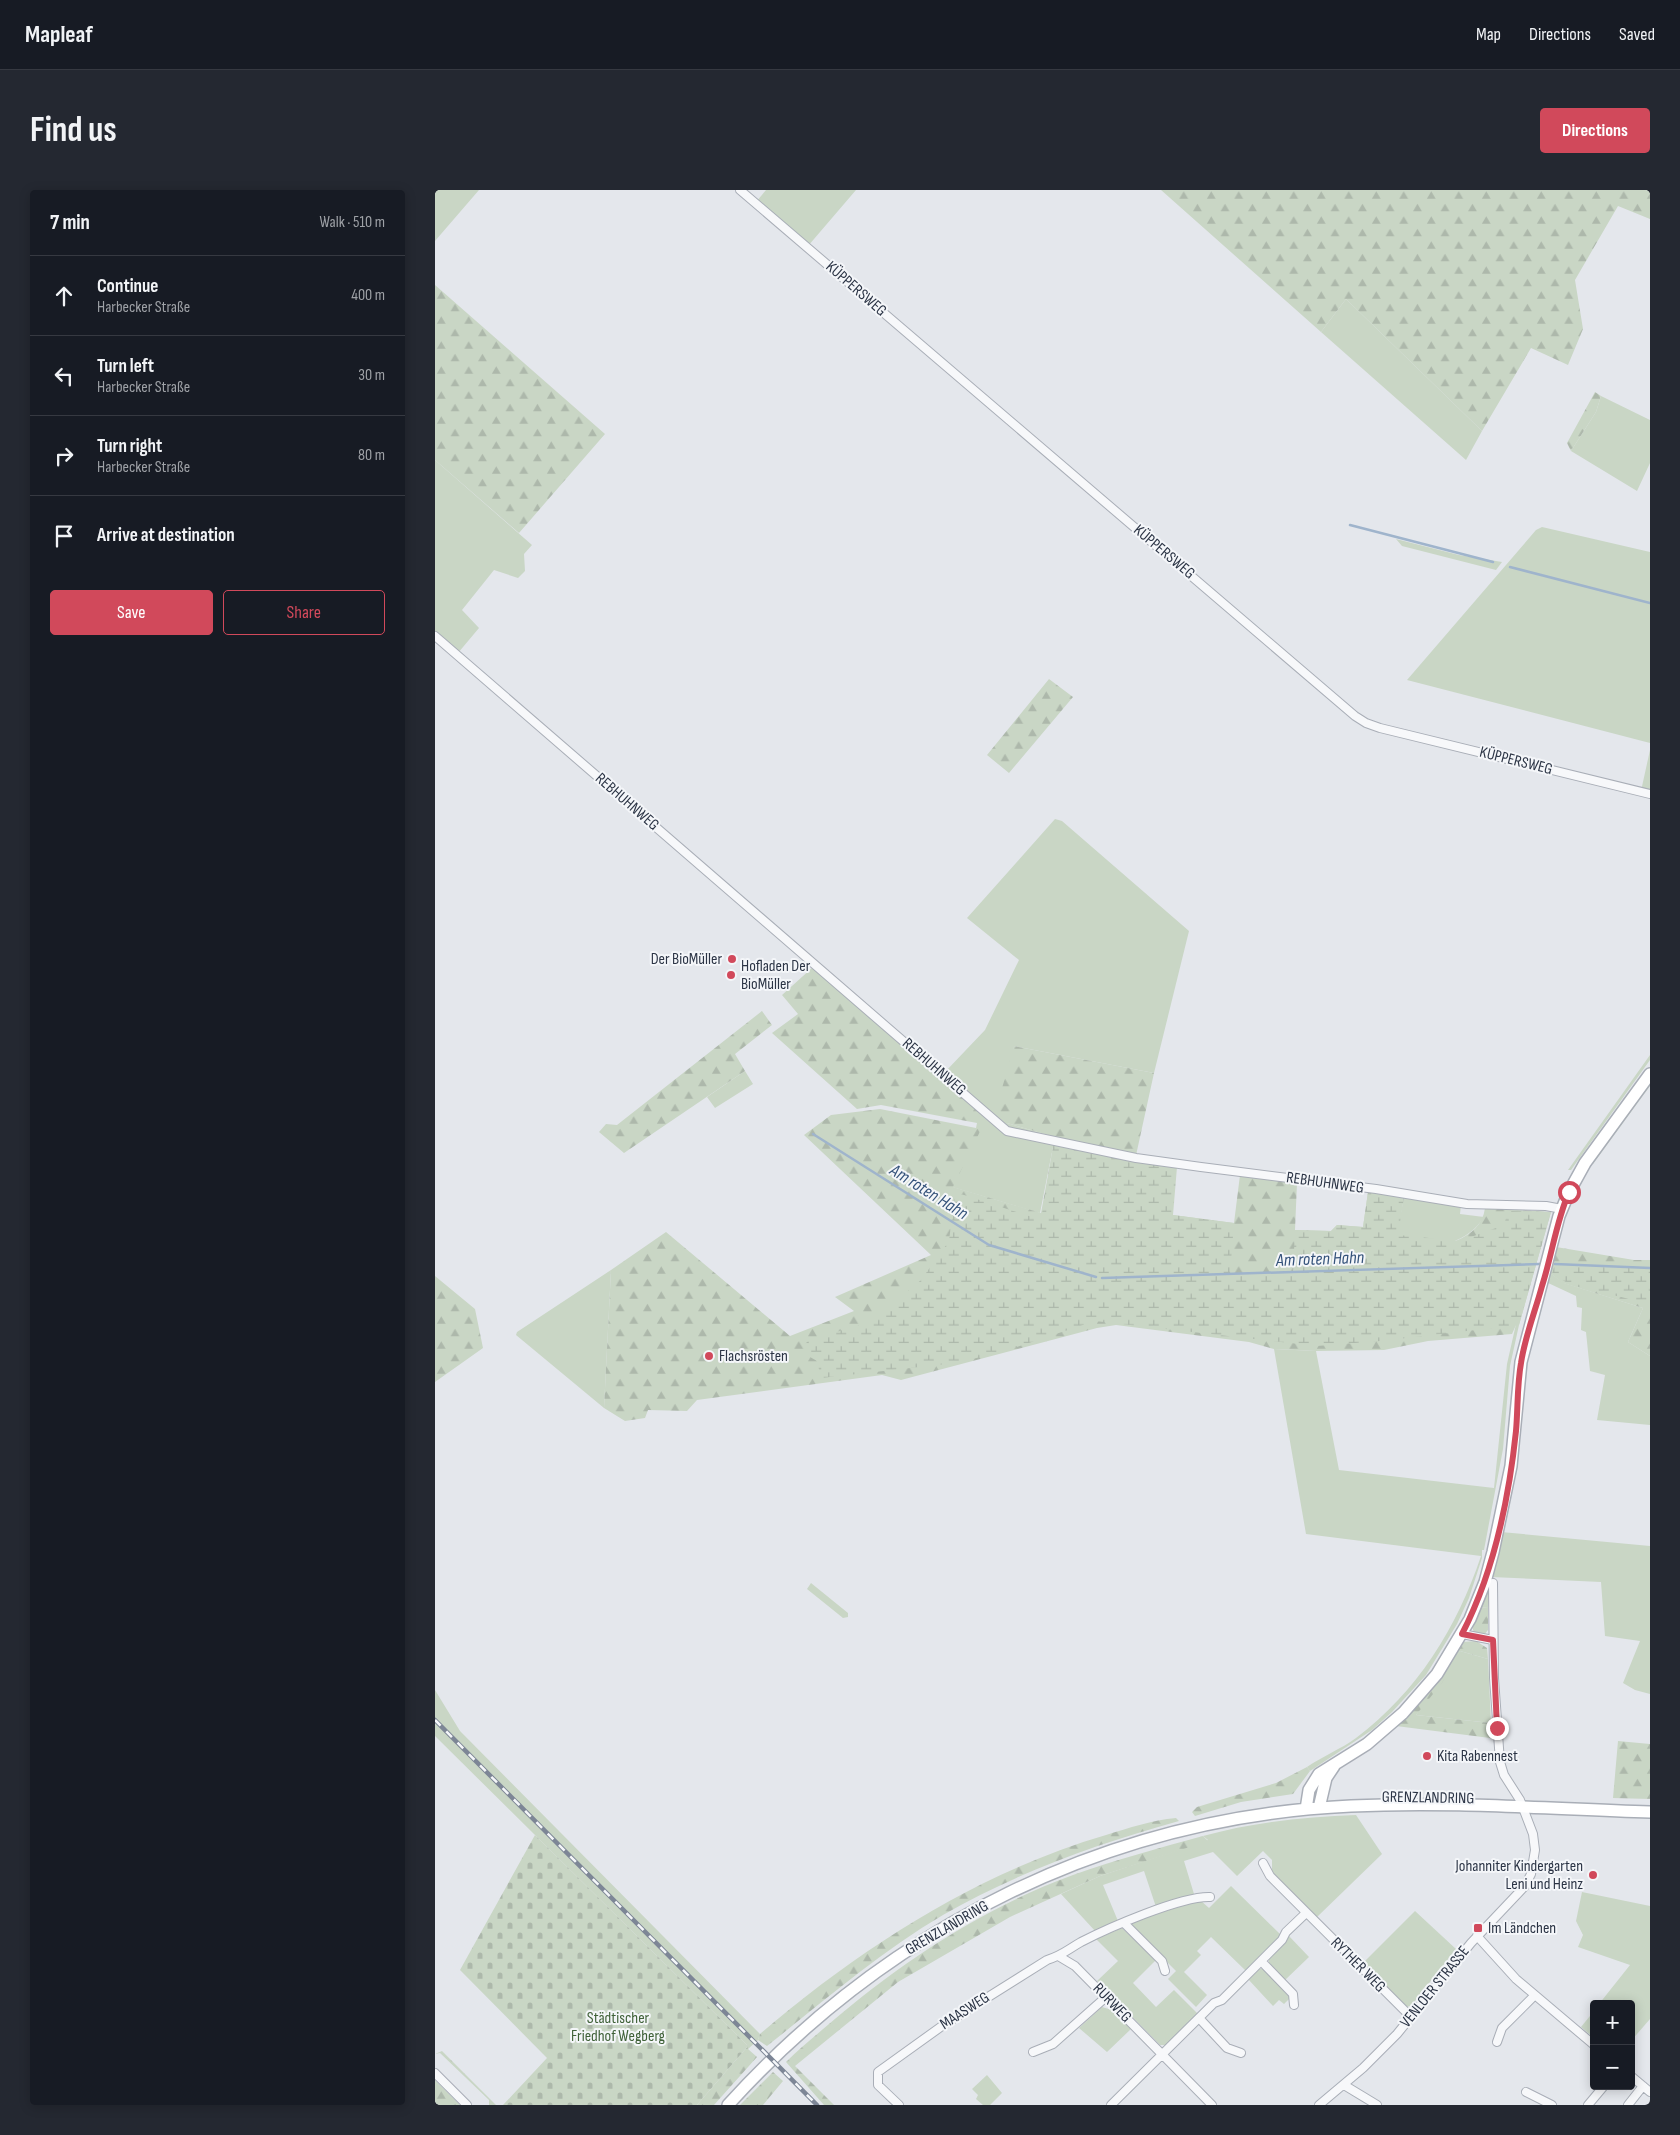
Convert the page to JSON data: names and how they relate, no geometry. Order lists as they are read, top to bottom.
{
  "streets": {
    "main road": ["GRENZLANDRING"],
    "street": [
      "KÜPPERSWEG",
      "REBHUHNWEG",
      "RYTHER WEG",
      "VENLOER STRASSE",
      "RURWEG",
      "MAASWEG"
    ]
  },
  "crossings": [
    ["GRENZLANDRING", "VENLOER STRASSE"],
    ["RYTHER WEG", "VENLOER STRASSE"],
    ["RURWEG", "MAASWEG"]
  ],
  "water": ["Am roten Hahn"],
  "parks": ["Städtischer Friedhof Wegberg"],
  "places": {
    "other": [
      "Der BioMüller",
      "Hofladen Der BioMüller",
      "Flachsrösten",
      "Kita Rabennest",
      "Johanniter Kindergarten Leni und Heinz"
    ],
    "transit": ["Im Ländchen"]
  },
  "page": {
    "header": "Mapleaf",
    "nav": ["Map", "Directions", "Saved"],
    "buttons": [
      "Directions",
      ["Save", "Share"]
    ],
    "title": "Find us",
    "heading": ["7 min", "Walk · 510 m"],
    "list": [
      ["Continue", "Harbecker Straße", "400 m"],
      ["Turn left", "Harbecker Straße", "30 m"],
      ["Turn right", "Harbecker Straße", "80 m"],
      "Arrive at destination"
    ],
    "map_buttons": ["+", "−"]
  }
}
